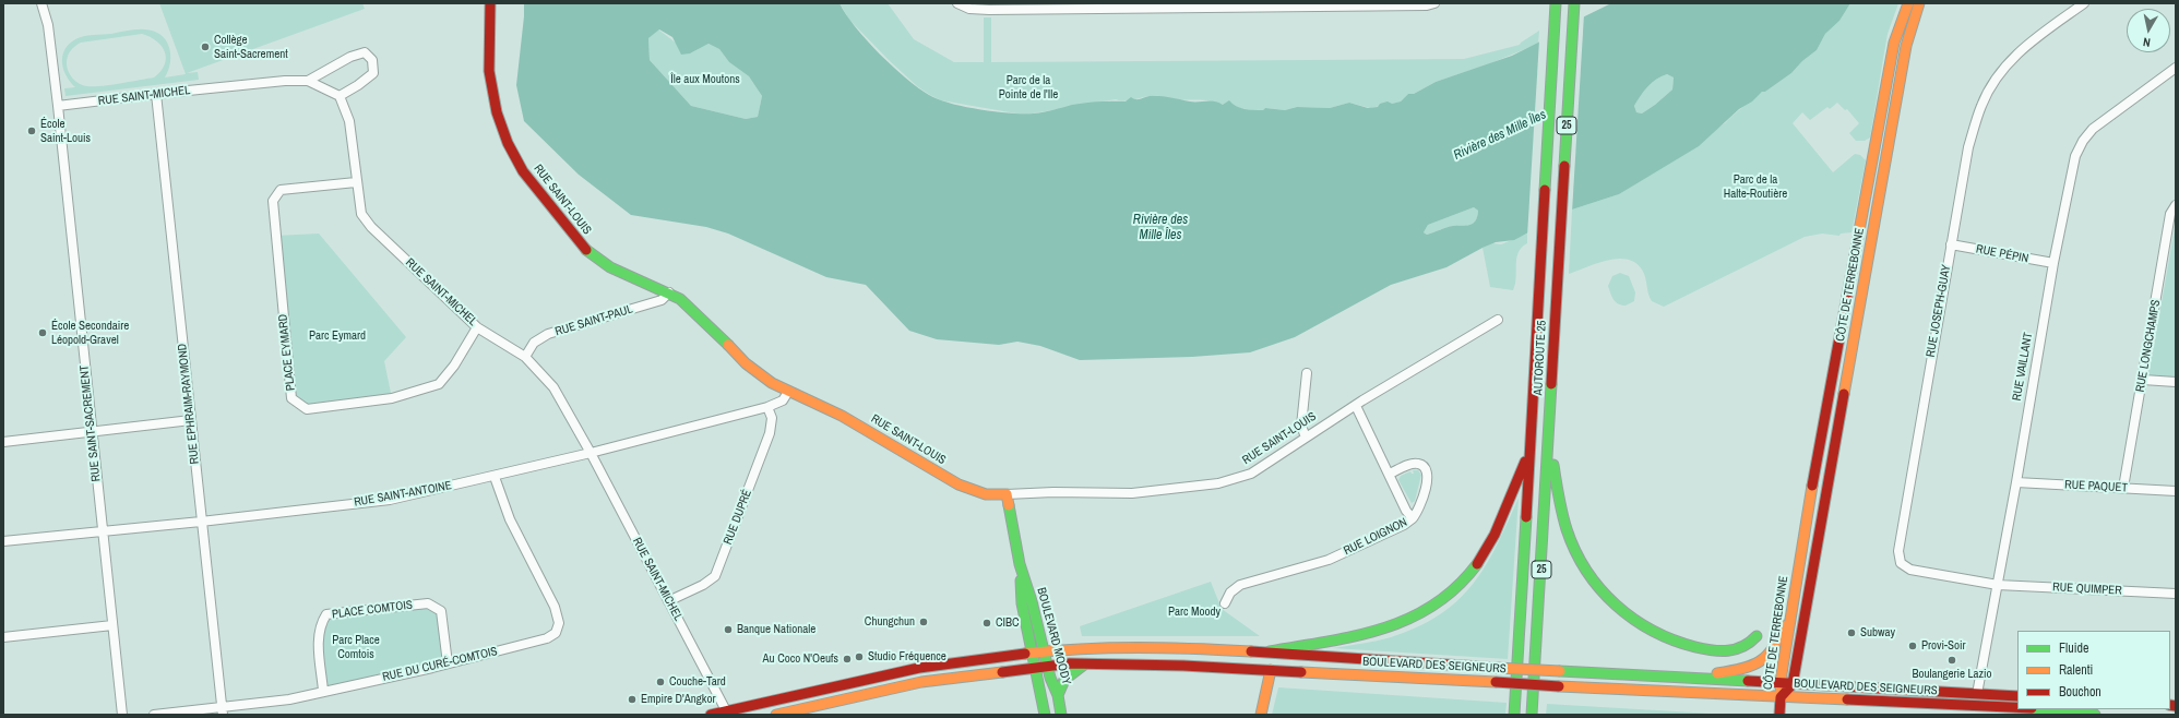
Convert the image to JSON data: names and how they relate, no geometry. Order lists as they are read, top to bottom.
{
  "streets": {
    "main road": [
      "25",
      "RUE SAINT-LOUIS",
      "CÔTE DE TERREBONNE",
      "AUTOROUTE 25",
      "RUE VAILLANT",
      "BOULEVARD MOODY",
      "BOULEVARD DES SEIGNEURS"
    ],
    "street": [
      "RUE SAINT-MICHEL",
      "RUE PÉPIN",
      "RUE JOSEPH-GUAY",
      "RUE SAINT-PAUL",
      "RUE LONGCHAMPS",
      "PLACE EYMARD",
      "RUE EPHRAIM-RAYMOND",
      "RUE SAINT-SACREMENT",
      "RUE PAQUET",
      "RUE SAINT-ANTOINE",
      "RUE DUPRÉ",
      "RUE LOIGNON",
      "RUE QUIMPER",
      "PLACE COMTOIS",
      "RUE DU CURÉ-COMTOIS"
    ]
  },
  "crossings": [
    ["RUE SAINT-MICHEL", "RUE SAINT-PAUL"],
    ["RUE SAINT-MICHEL", "PLACE EYMARD"],
    ["RUE SAINT-MICHEL", "RUE EPHRAIM-RAYMOND"],
    ["RUE SAINT-MICHEL", "RUE SAINT-SACREMENT"],
    ["RUE SAINT-MICHEL", "RUE SAINT-ANTOINE"],
    ["RUE SAINT-MICHEL", "RUE DUPRÉ"],
    ["RUE SAINT-MICHEL", "BOULEVARD DES SEIGNEURS"],
    ["RUE SAINT-LOUIS", "RUE SAINT-PAUL"],
    ["RUE SAINT-LOUIS", "RUE SAINT-ANTOINE"],
    ["RUE SAINT-LOUIS", "RUE LOIGNON"],
    ["RUE SAINT-LOUIS", "BOULEVARD MOODY"],
    ["RUE PÉPIN", "RUE JOSEPH-GUAY"],
    ["RUE PÉPIN", "RUE VAILLANT"],
    ["CÔTE DE TERREBONNE", "BOULEVARD DES SEIGNEURS"],
    ["RUE JOSEPH-GUAY", "RUE VAILLANT"],
    ["RUE JOSEPH-GUAY", "RUE QUIMPER"],
    ["RUE LONGCHAMPS", "RUE PAQUET"],
    ["RUE VAILLANT", "RUE PAQUET"],
    ["RUE VAILLANT", "RUE QUIMPER"],
    ["RUE VAILLANT", "BOULEVARD DES SEIGNEURS"],
    ["RUE EPHRAIM-RAYMOND", "RUE SAINT-ANTOINE"],
    ["RUE EPHRAIM-RAYMOND", "RUE DU CURÉ-COMTOIS"],
    ["RUE SAINT-SACREMENT", "RUE SAINT-ANTOINE"],
    ["RUE SAINT-ANTOINE", "RUE DUPRÉ"],
    ["RUE SAINT-ANTOINE", "RUE DU CURÉ-COMTOIS"],
    ["PLACE COMTOIS", "RUE DU CURÉ-COMTOIS"],
    ["BOULEVARD MOODY", "BOULEVARD DES SEIGNEURS"]
  ],
  "water": ["Rivière des Mille Îles"],
  "parks": [
    "Île aux Moutons",
    "Parc de la Pointe de l'Ile",
    "Parc de la Halte-Routière",
    "Parc Eymard",
    "Parc Moody",
    "Parc Place Comtois"
  ],
  "places": [
    "Collège Saint-Sacrement",
    "École Saint-Louis",
    "École Secondaire Léopold-Gravel",
    "Chungchun",
    "CIBC",
    "Banque Nationale",
    "Subway",
    "Provi-Soir",
    "Studio Fréquence",
    "Au Coco N'Oeufs",
    "Boulangerie Lazio",
    "Couche-Tard",
    "Empire D'Angkor"
  ],
  "legend": ["Fluide", "Ralenti", "Bouchon"],
  "north": "bottom"
}
